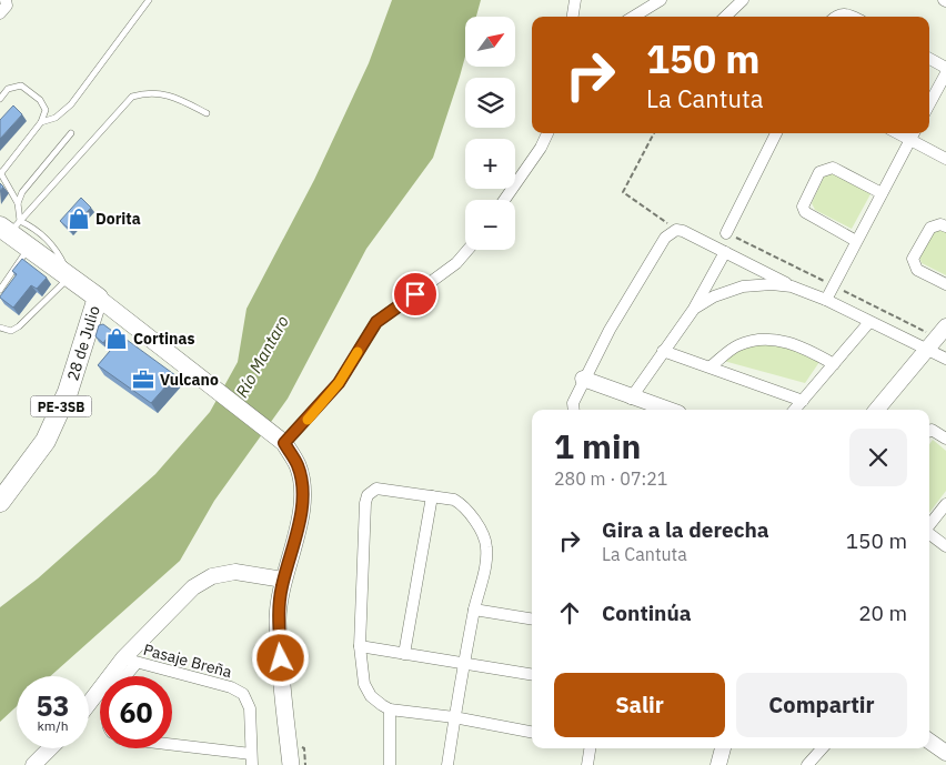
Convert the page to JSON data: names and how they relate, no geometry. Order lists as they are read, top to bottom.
{
  "streets": {
    "highway": ["28 de Julio", "PE-3SB"],
    "street": ["Pasaje Breña"]
  },
  "water": ["Río Mantaro"],
  "places": {
    "shop": ["Dorita", "Cortinas"],
    "office": ["Vulcano"]
  },
  "north": "top right",
  "page": {
    "map_buttons": ["+", "−"],
    "turn": ["150 m", "La Cantuta"],
    "heading": ["1 min", "280 m · 07:21"],
    "list": [
      {
        "name": "Gira a la derecha",
        "note": "La Cantuta",
        "value": "150 m"
      },
      {
        "name": "Continúa",
        "value": "20 m"
      }
    ],
    "buttons": ["Salir", "Compartir"],
    "speed": "53 km/h",
    "limit": "60"
  }
}
